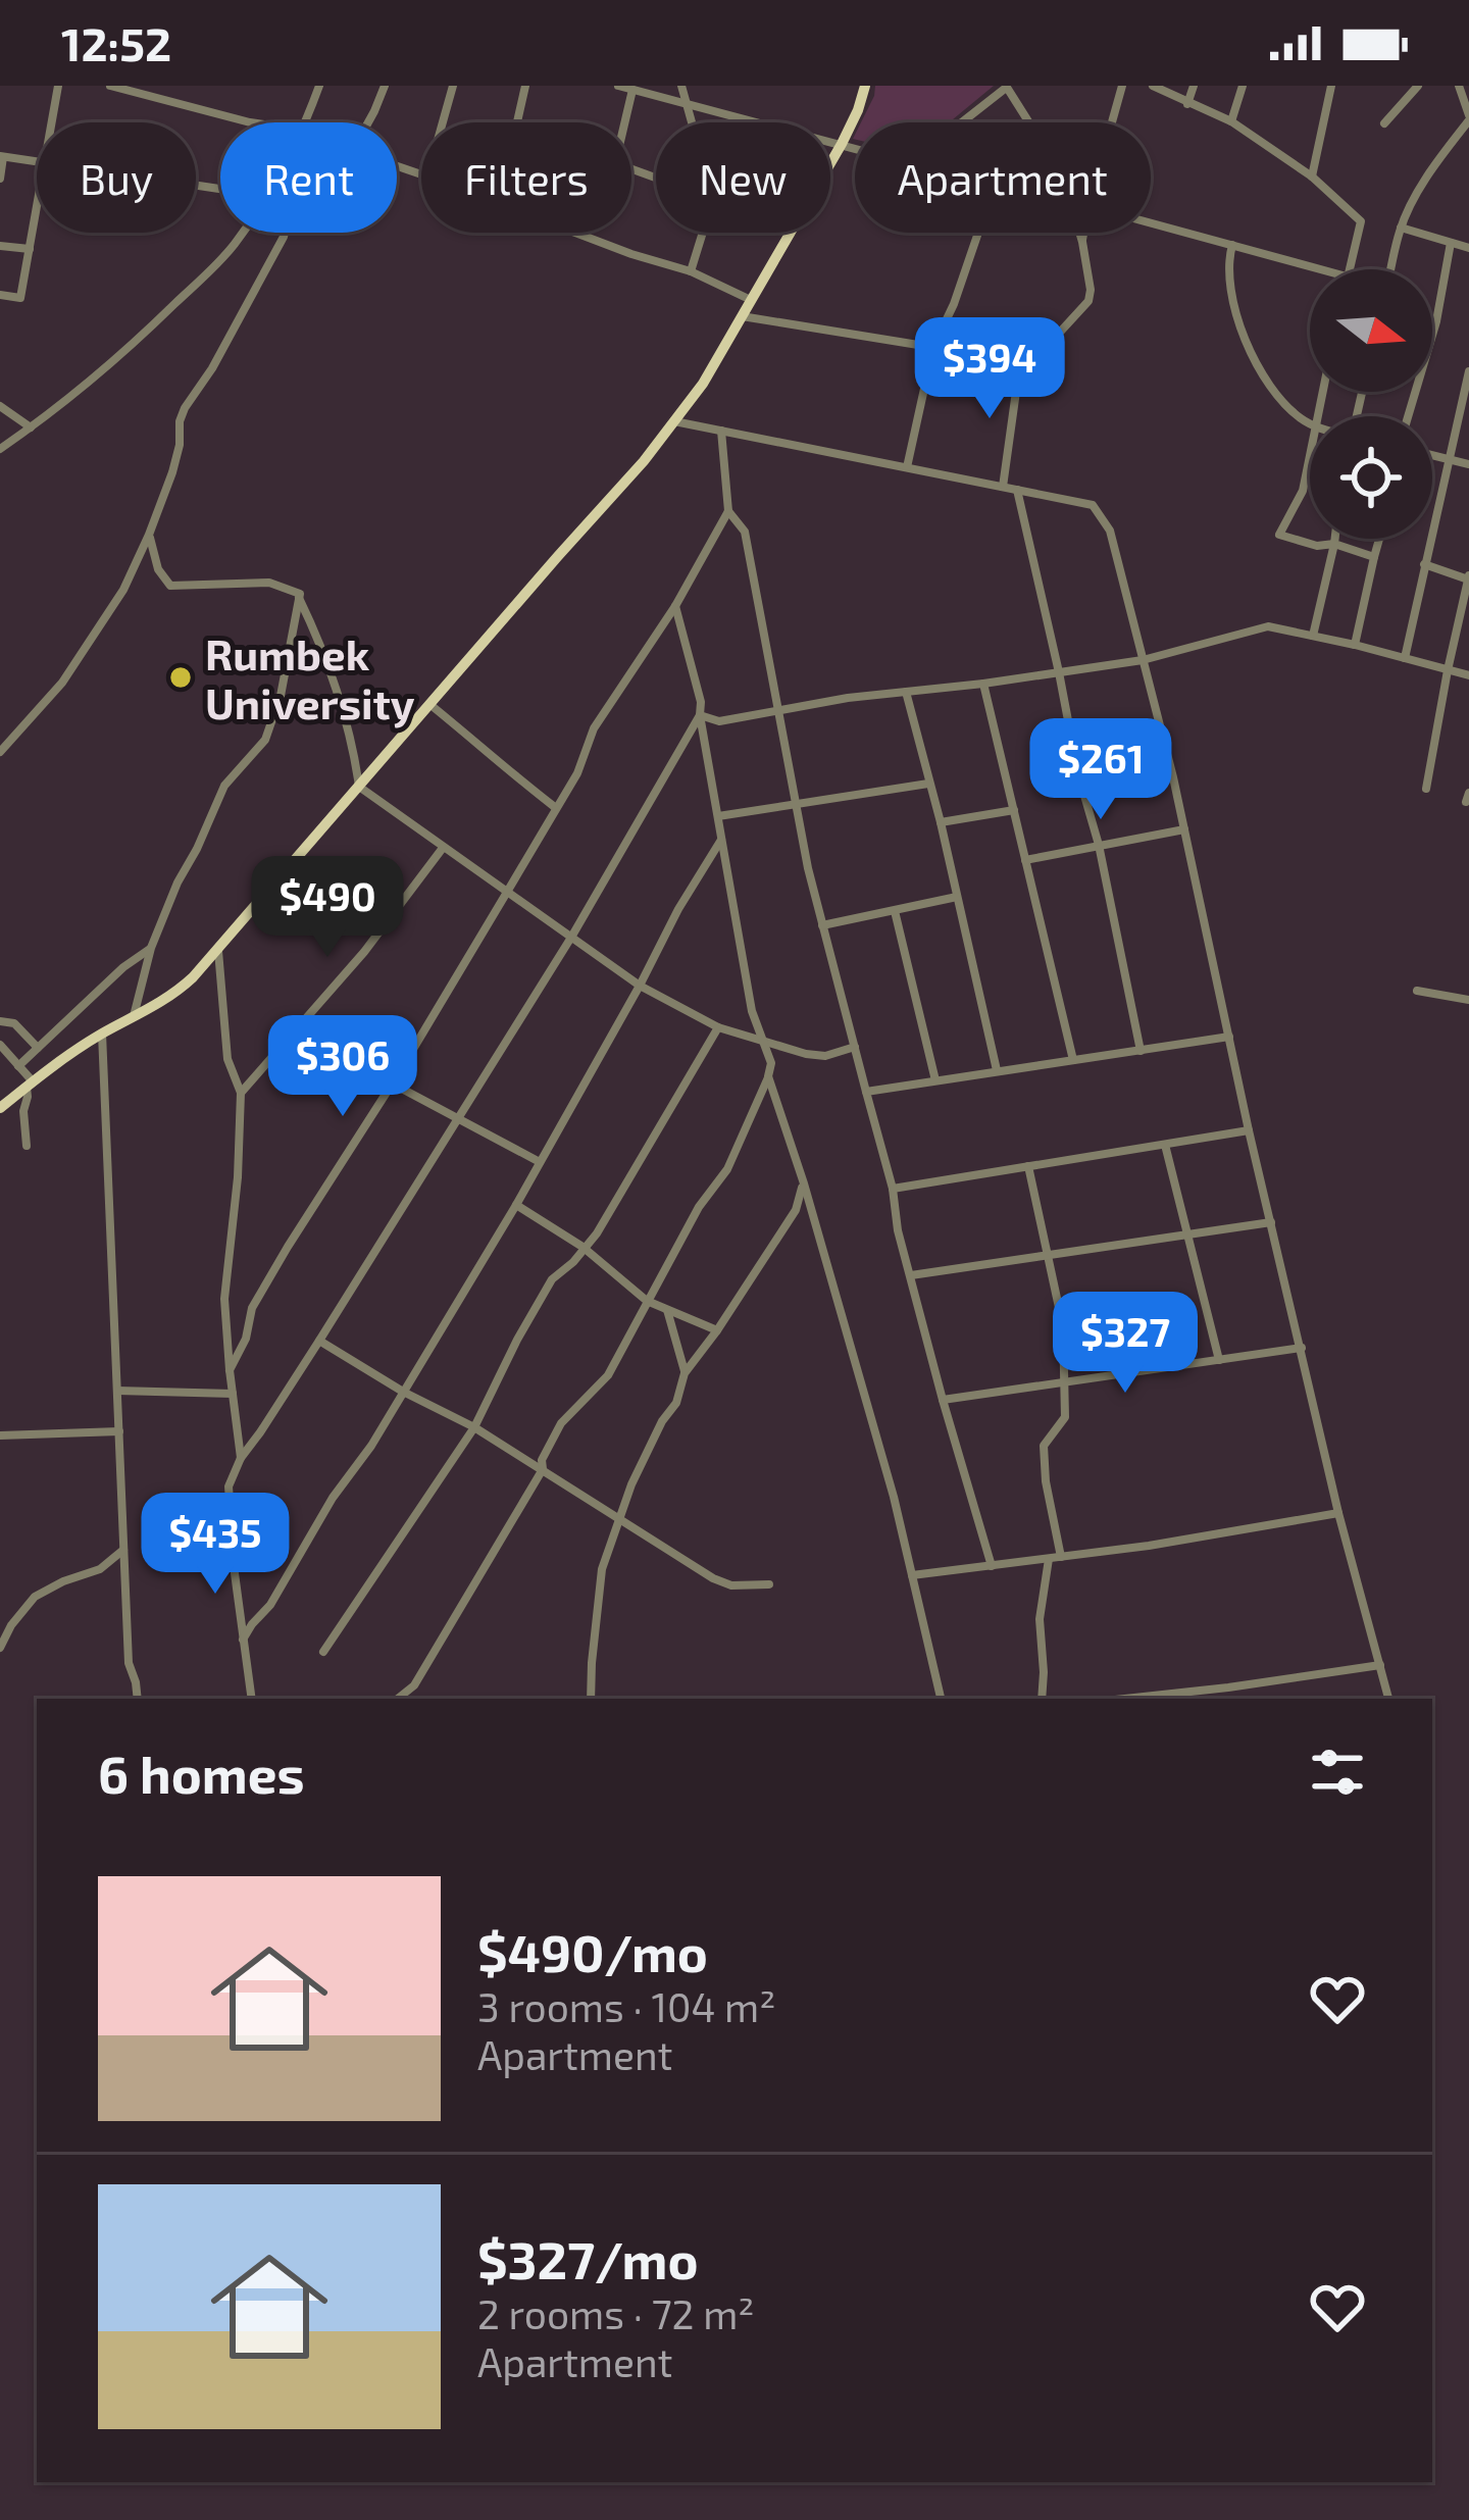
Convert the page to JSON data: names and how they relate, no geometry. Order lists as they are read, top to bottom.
{
  "places": ["Rumbek University"],
  "north": "right",
  "page": {
    "status": "12:52",
    "chip": [
      "Buy",
      "Rent",
      "Filters",
      "New",
      "Apartment"
    ],
    "price": [
      "$394",
      "$261",
      "$490",
      "$306",
      "$327",
      "$435"
    ],
    "heading": "6 homes",
    "list": [
      {
        "name": "$490/mo",
        "note": "3 rooms · 104 m² · Apartment"
      },
      {
        "name": "$327/mo",
        "note": "2 rooms · 72 m² · Apartment"
      }
    ]
  }
}
